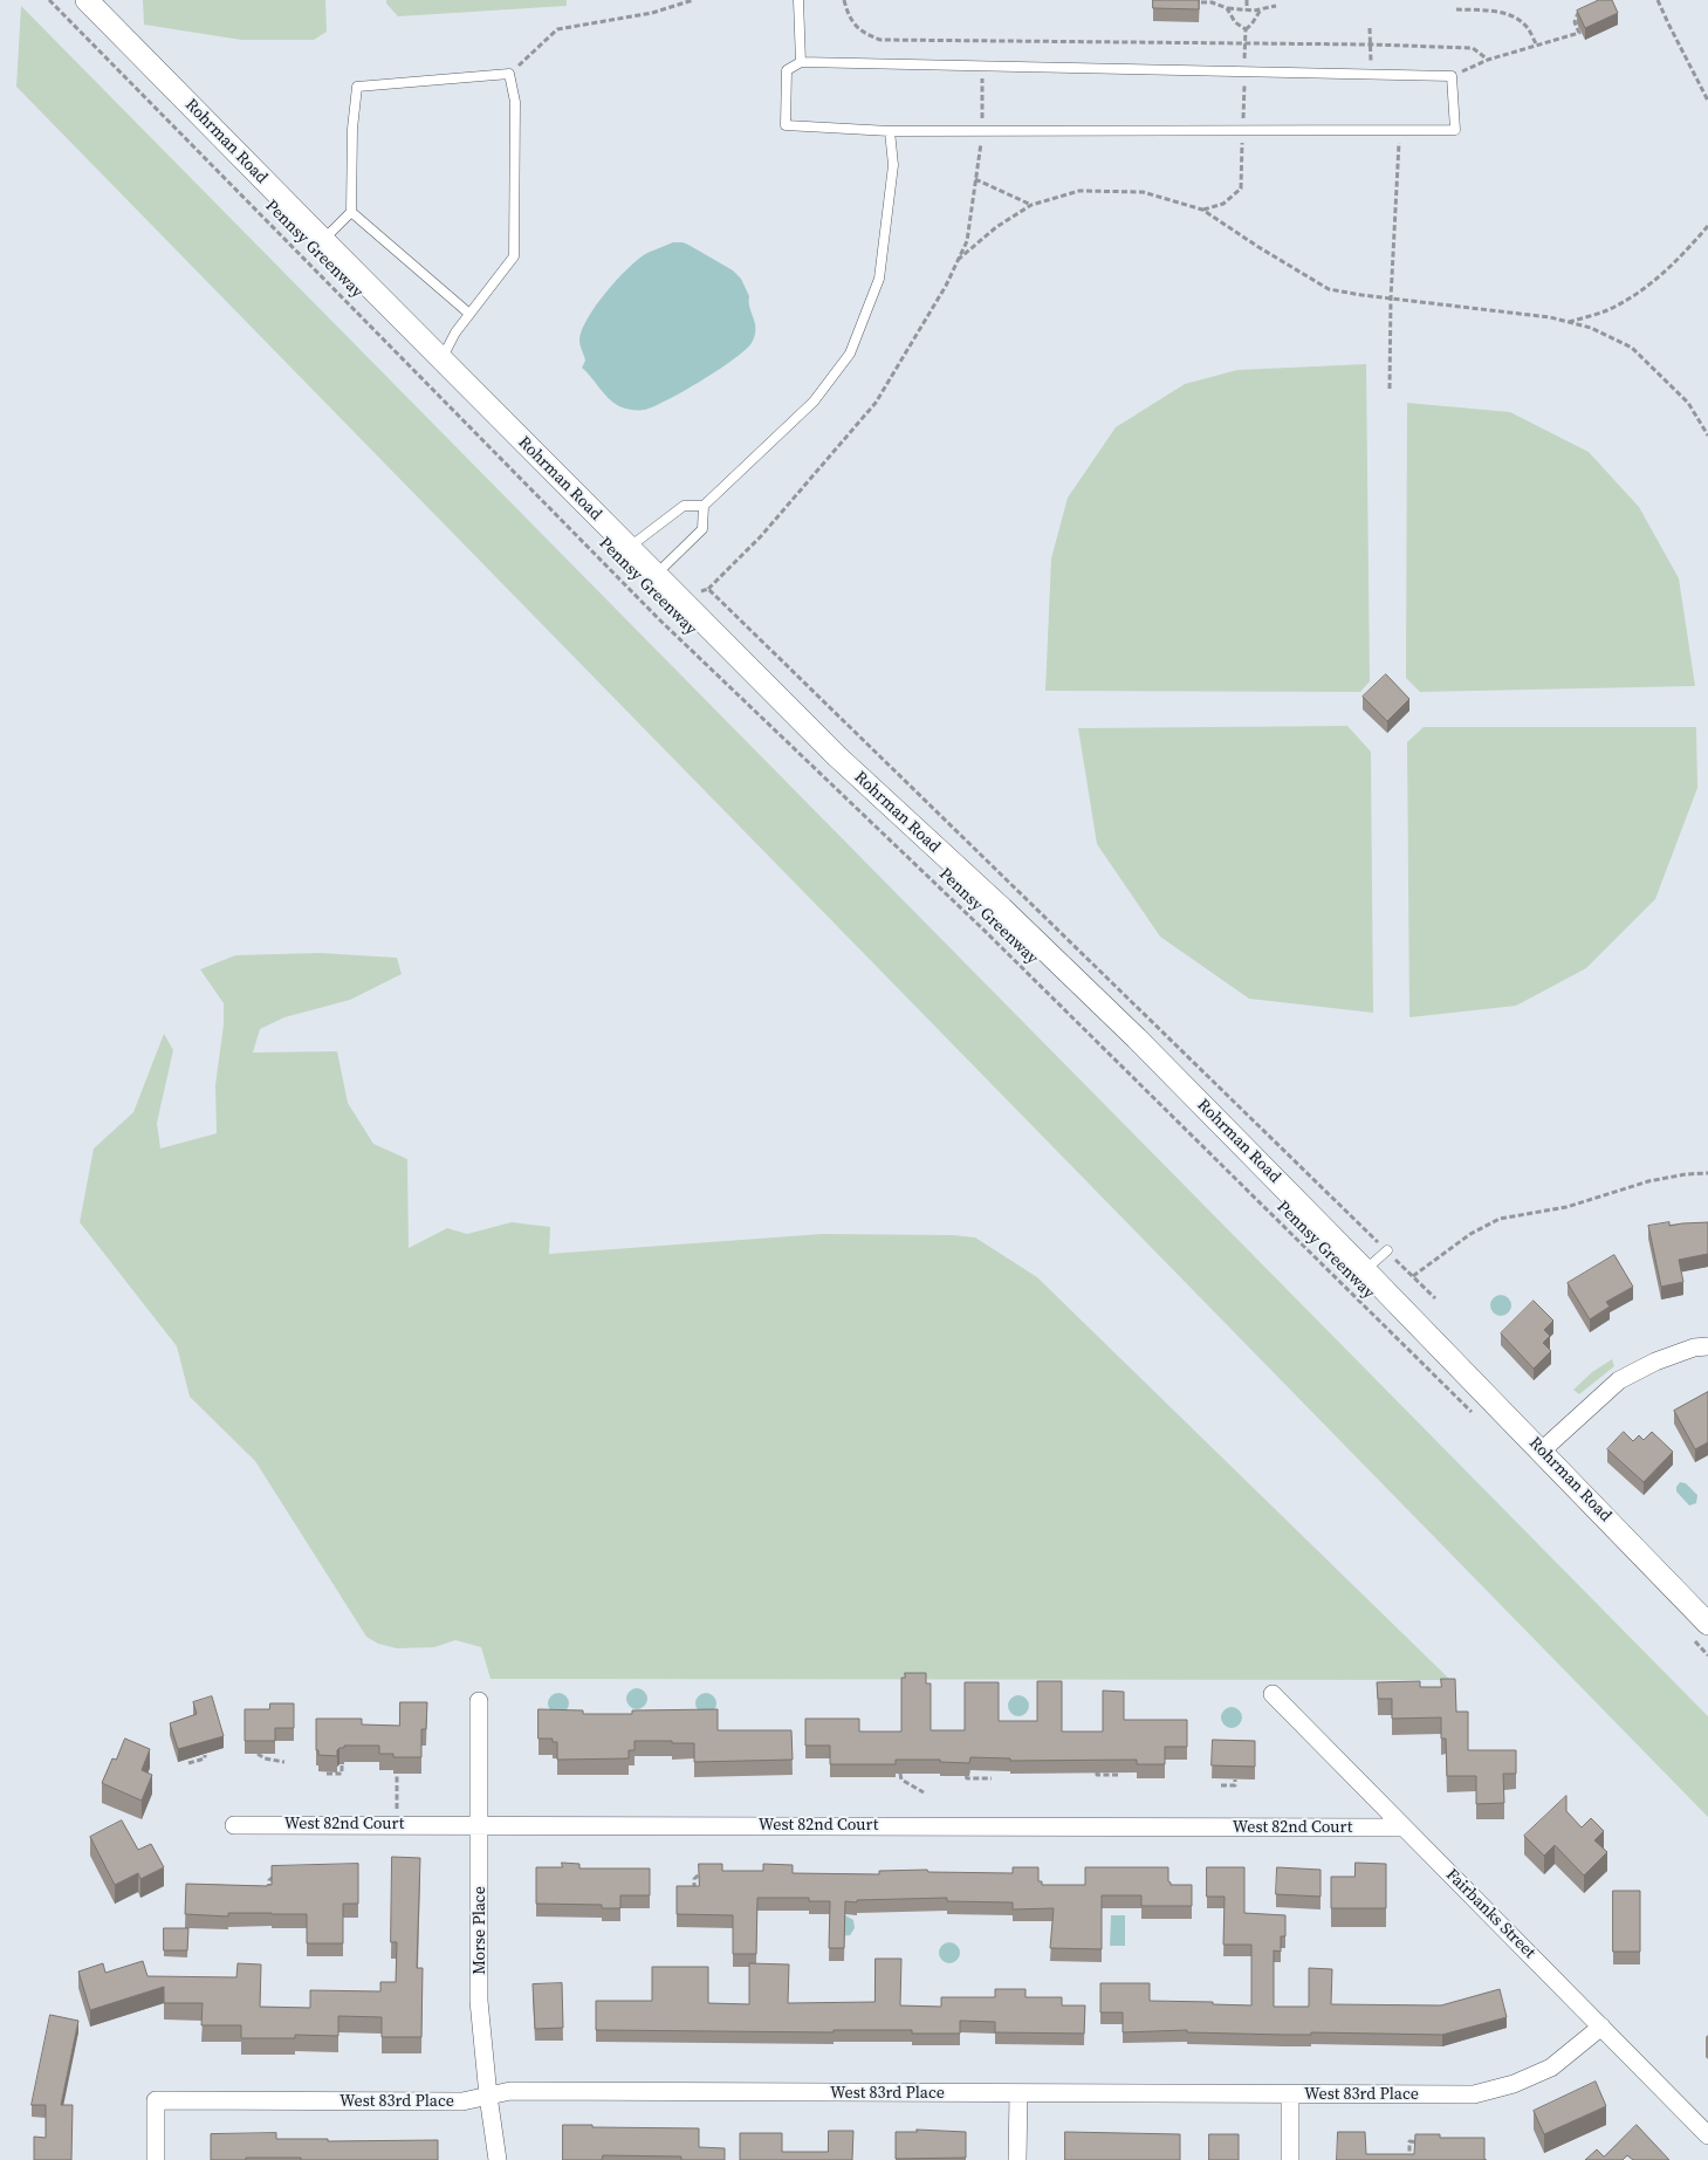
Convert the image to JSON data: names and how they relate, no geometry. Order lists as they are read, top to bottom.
{
  "streets": {
    "street": [
      "Rohrman Road",
      "West 82nd Court",
      "Fairbanks Street",
      "Morse Place",
      "West 83rd Place"
    ],
    "path": ["Pennsy Greenway"]
  },
  "crossings": [
    ["West 82nd Court", "Fairbanks Street"],
    ["West 82nd Court", "Morse Place"],
    ["Fairbanks Street", "West 83rd Place"],
    ["Morse Place", "West 83rd Place"]
  ]
}
